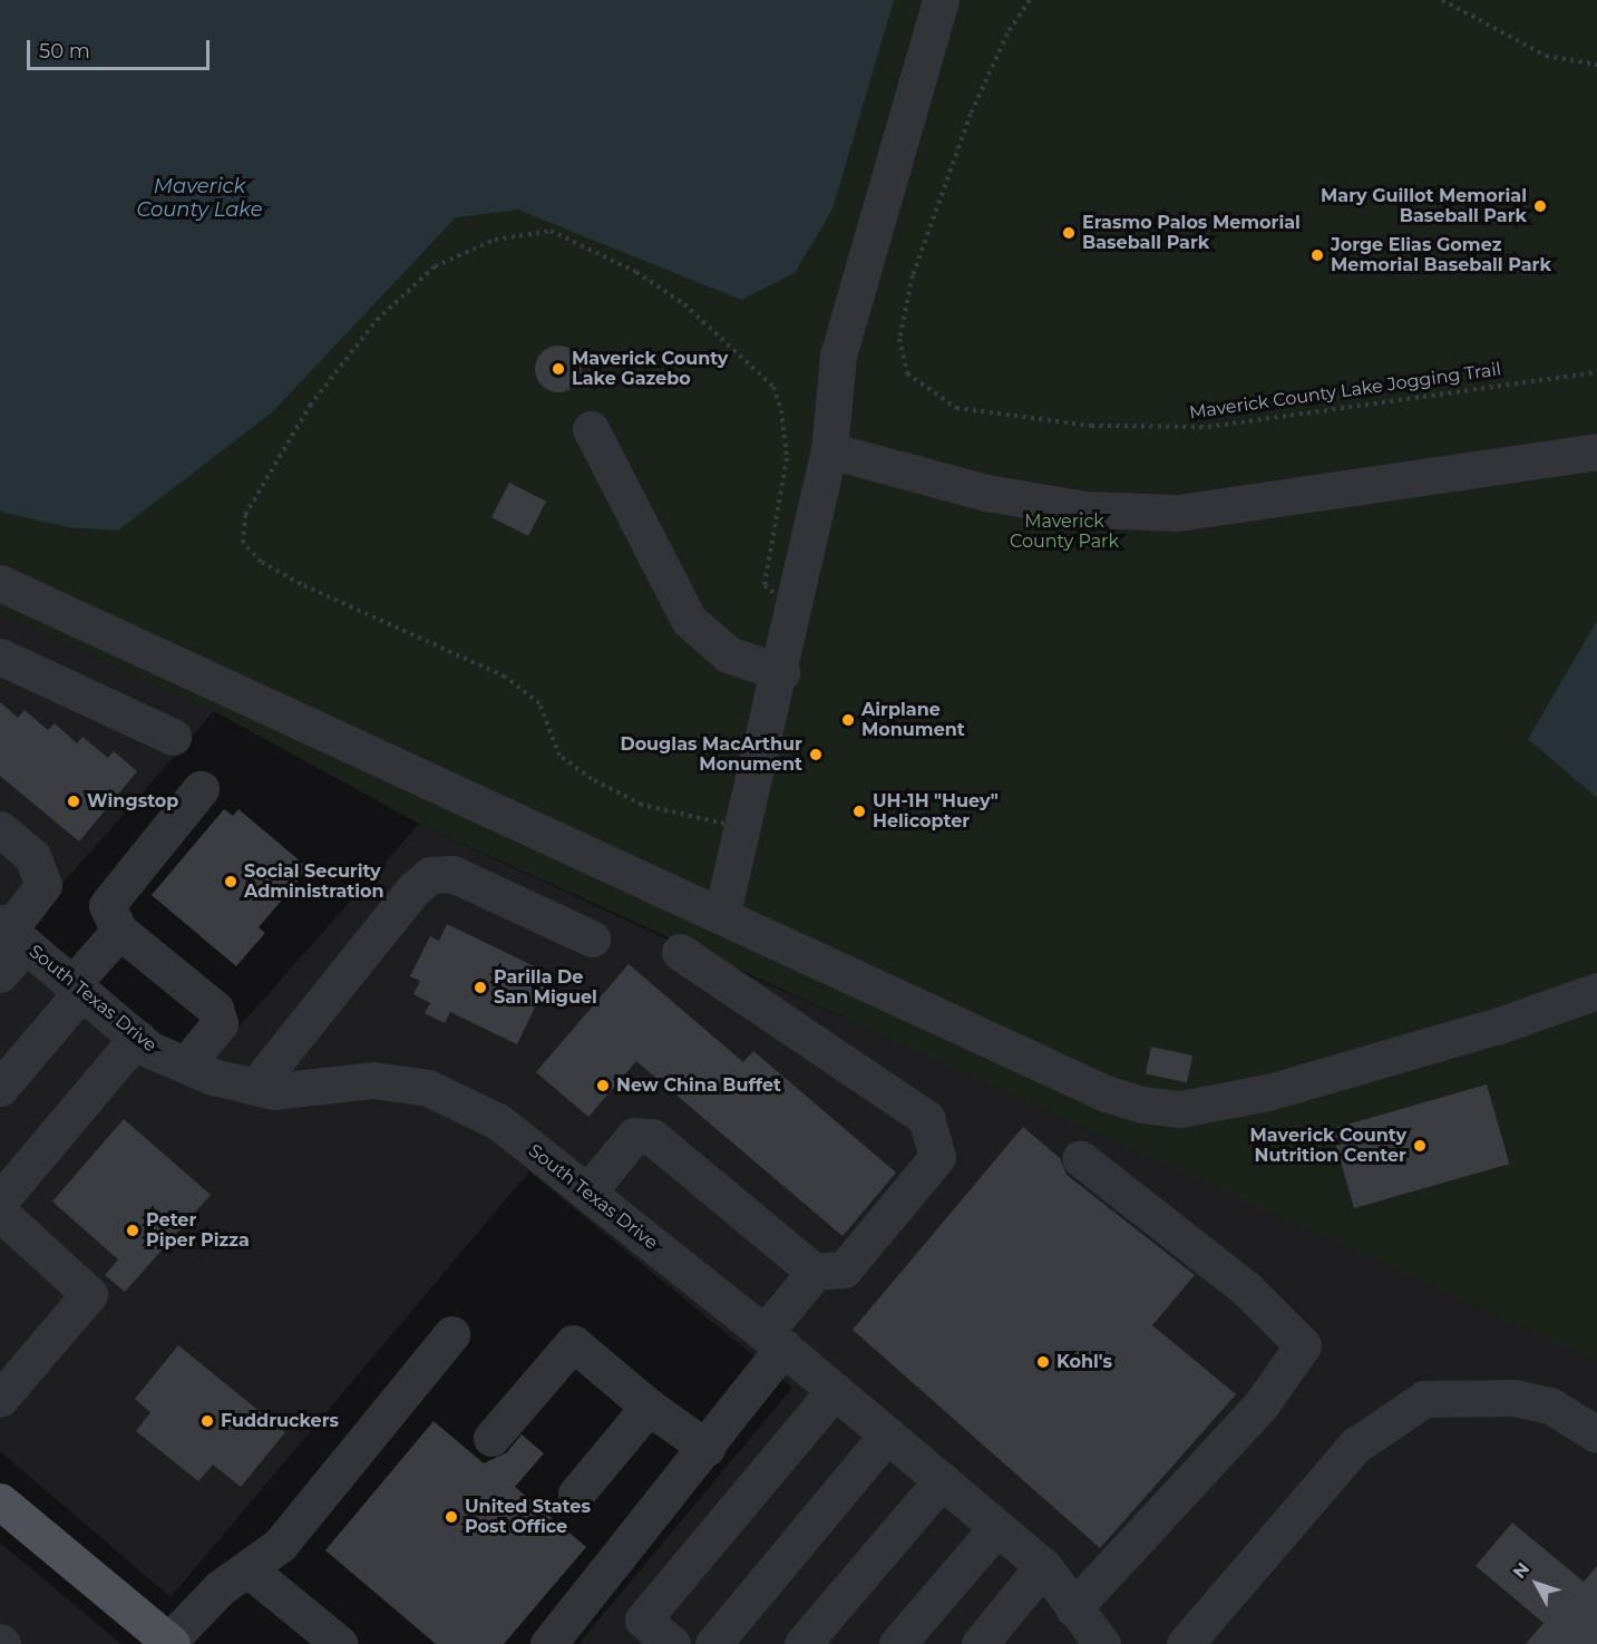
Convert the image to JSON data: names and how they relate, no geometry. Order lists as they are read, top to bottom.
{
  "streets": {
    "street": ["South Texas Drive"],
    "path": ["Maverick County Lake Jogging Trail"]
  },
  "water": ["Maverick County Lake"],
  "parks": ["Maverick County Park"],
  "places": [
    "Mary Guillot Memorial Baseball Park",
    "Erasmo Palos Memorial Baseball Park",
    "Jorge Elias Gomez Memorial Baseball Park",
    "Maverick County Lake Gazebo",
    "Airplane Monument",
    "Douglas MacArthur Monument",
    "Wingstop",
    "UH-1H \"Huey\" Helicopter",
    "Social Security Administration",
    "Parilla De San Miguel",
    "New China Buffet",
    "Maverick County Nutrition Center",
    "Peter Piper Pizza",
    "Kohl's",
    "Fuddruckers",
    "United States Post Office"
  ],
  "scale_bar": "50 m",
  "north": "top left"
}
